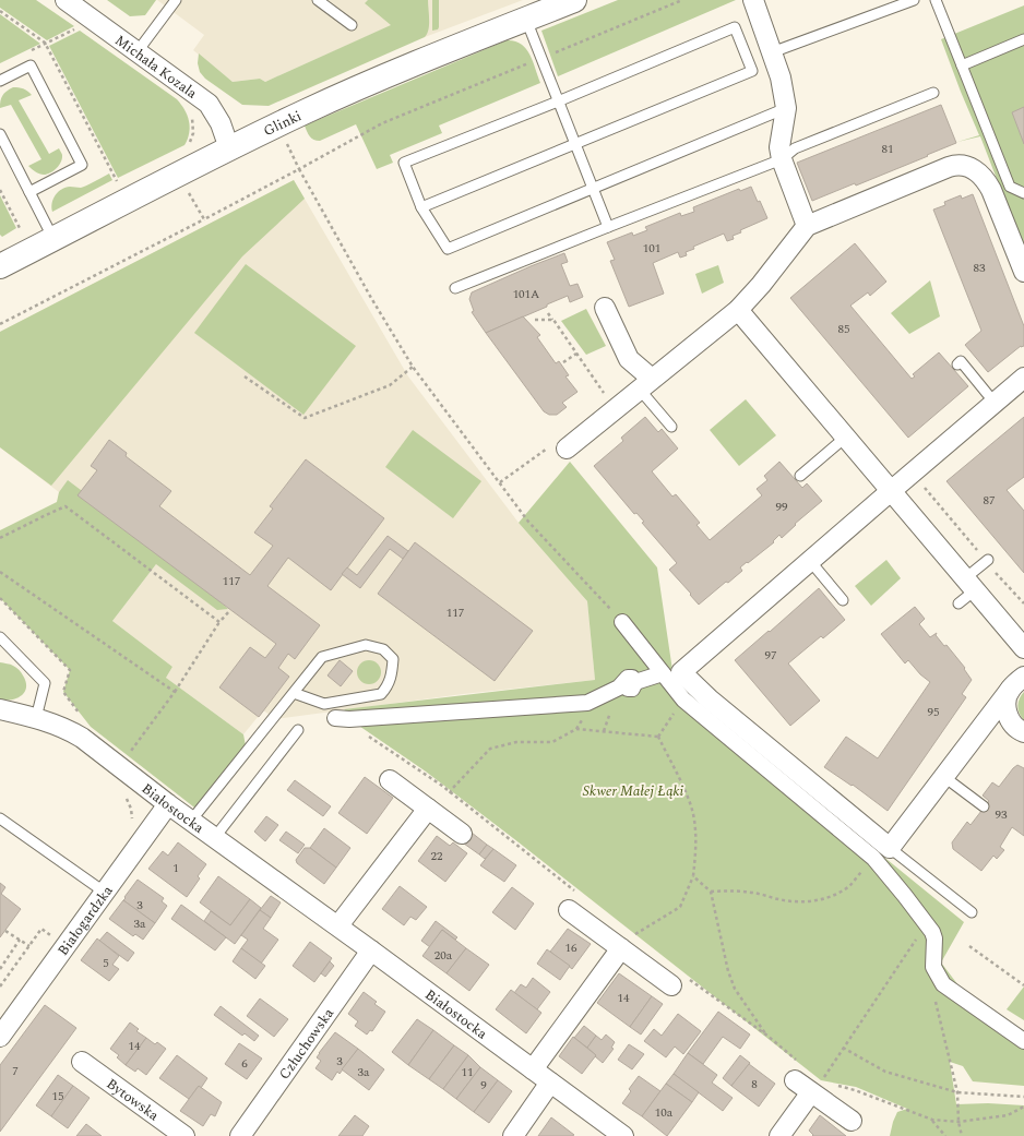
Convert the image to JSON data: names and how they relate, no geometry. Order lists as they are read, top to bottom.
{
  "streets": {
    "street": [
      "Michała Kozala",
      "Glinki",
      "Białostocka",
      "Białogardzka",
      "Człuchowska",
      "Bytowska"
    ]
  },
  "crossings": [
    ["Michała Kozala", "Glinki"],
    ["Białostocka", "Białogardzka"],
    ["Białostocka", "Człuchowska"]
  ],
  "parks": ["Skwer Małej Łąki"],
  "house_numbers": [
    "81",
    "101",
    "83",
    "101A",
    "85",
    "87",
    "99",
    "117",
    "117",
    "97",
    "95",
    "93",
    "22",
    "1",
    "3",
    "3a",
    "16",
    "20a",
    "5",
    "14",
    "14",
    "3",
    "6",
    "7",
    "3a",
    "11",
    "8",
    "9",
    "15",
    "10a"
  ]
}
